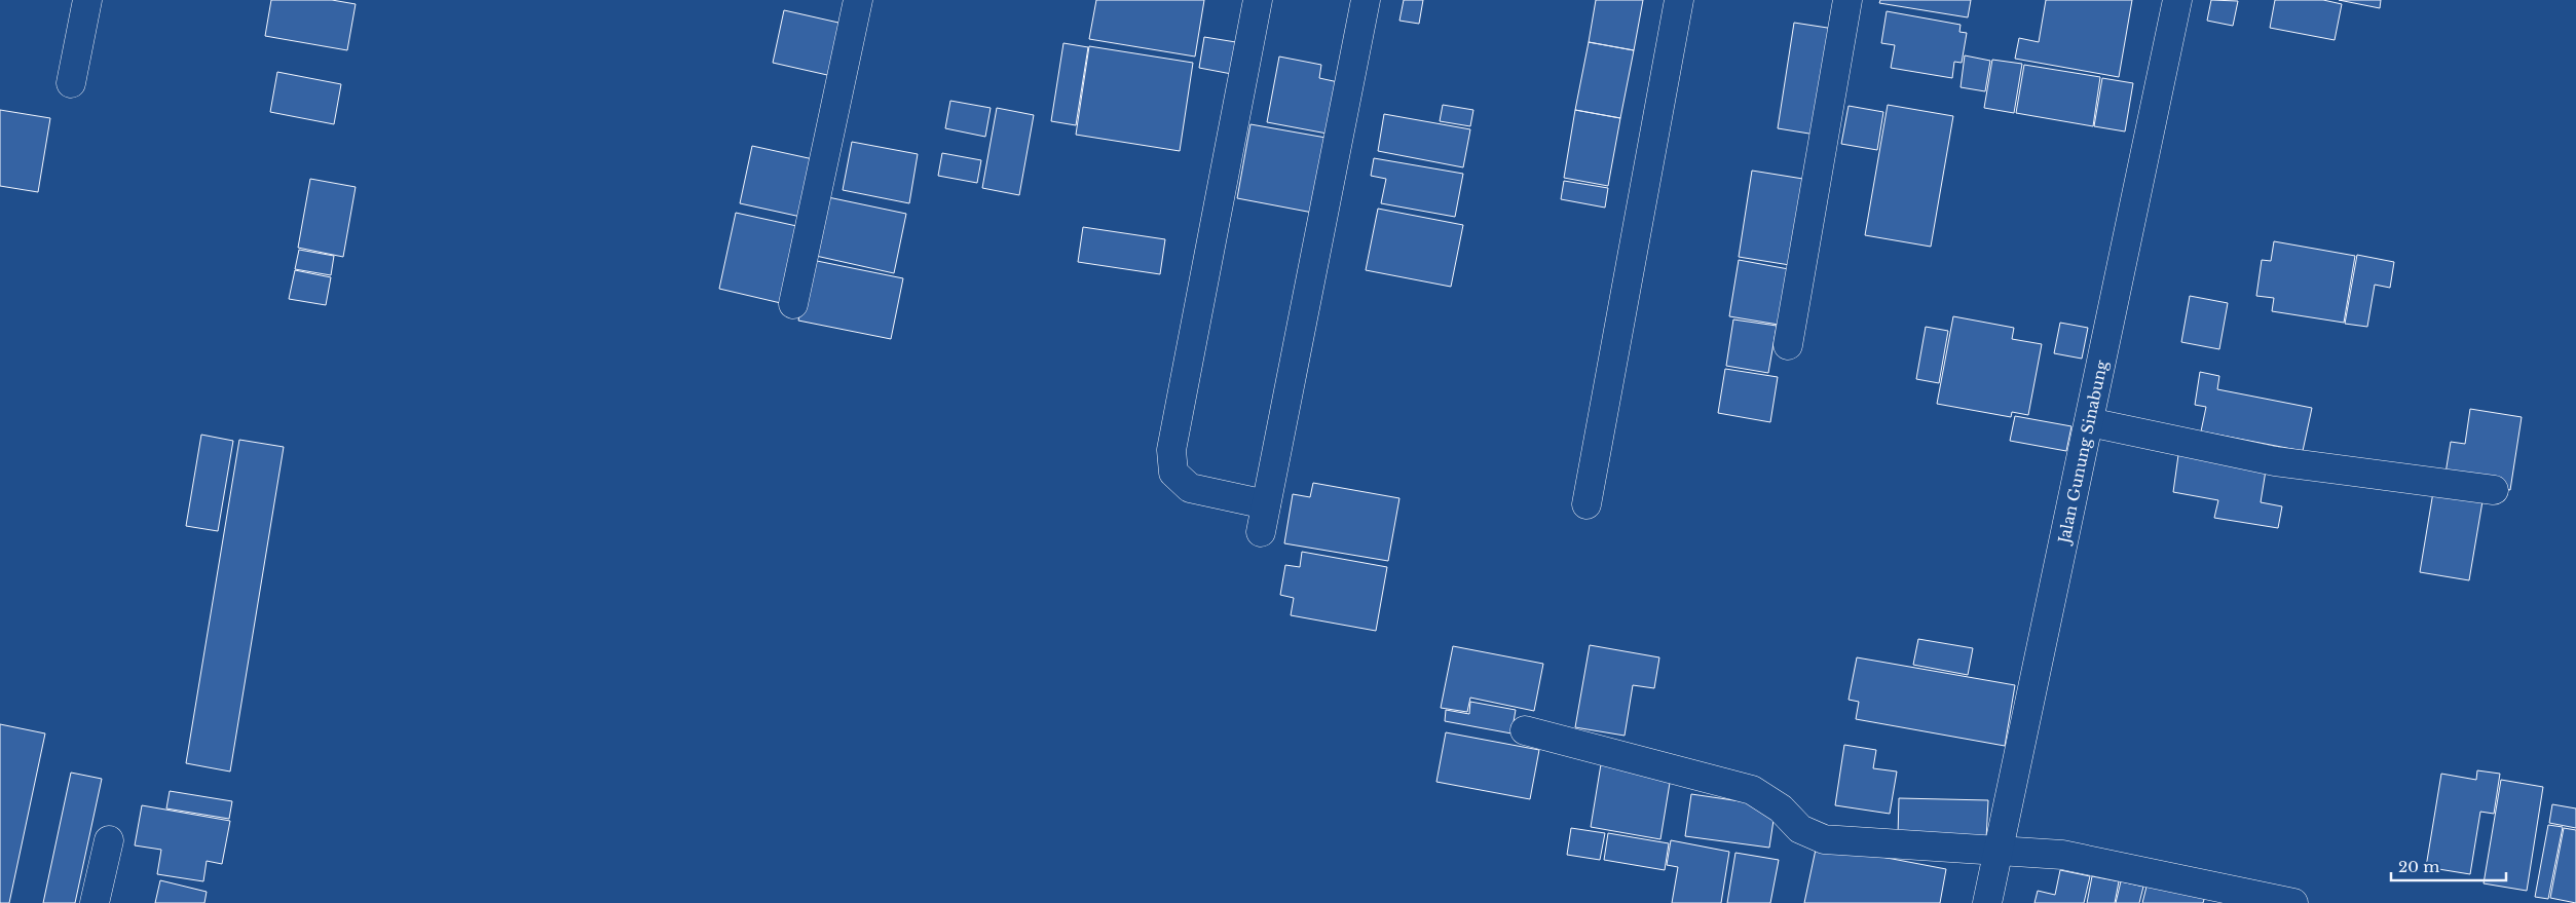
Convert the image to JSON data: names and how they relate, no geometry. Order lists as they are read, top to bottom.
{
  "streets": {
    "street": ["Jalan Gunung Sinabung"]
  },
  "scale_bar": "20 m"
}
